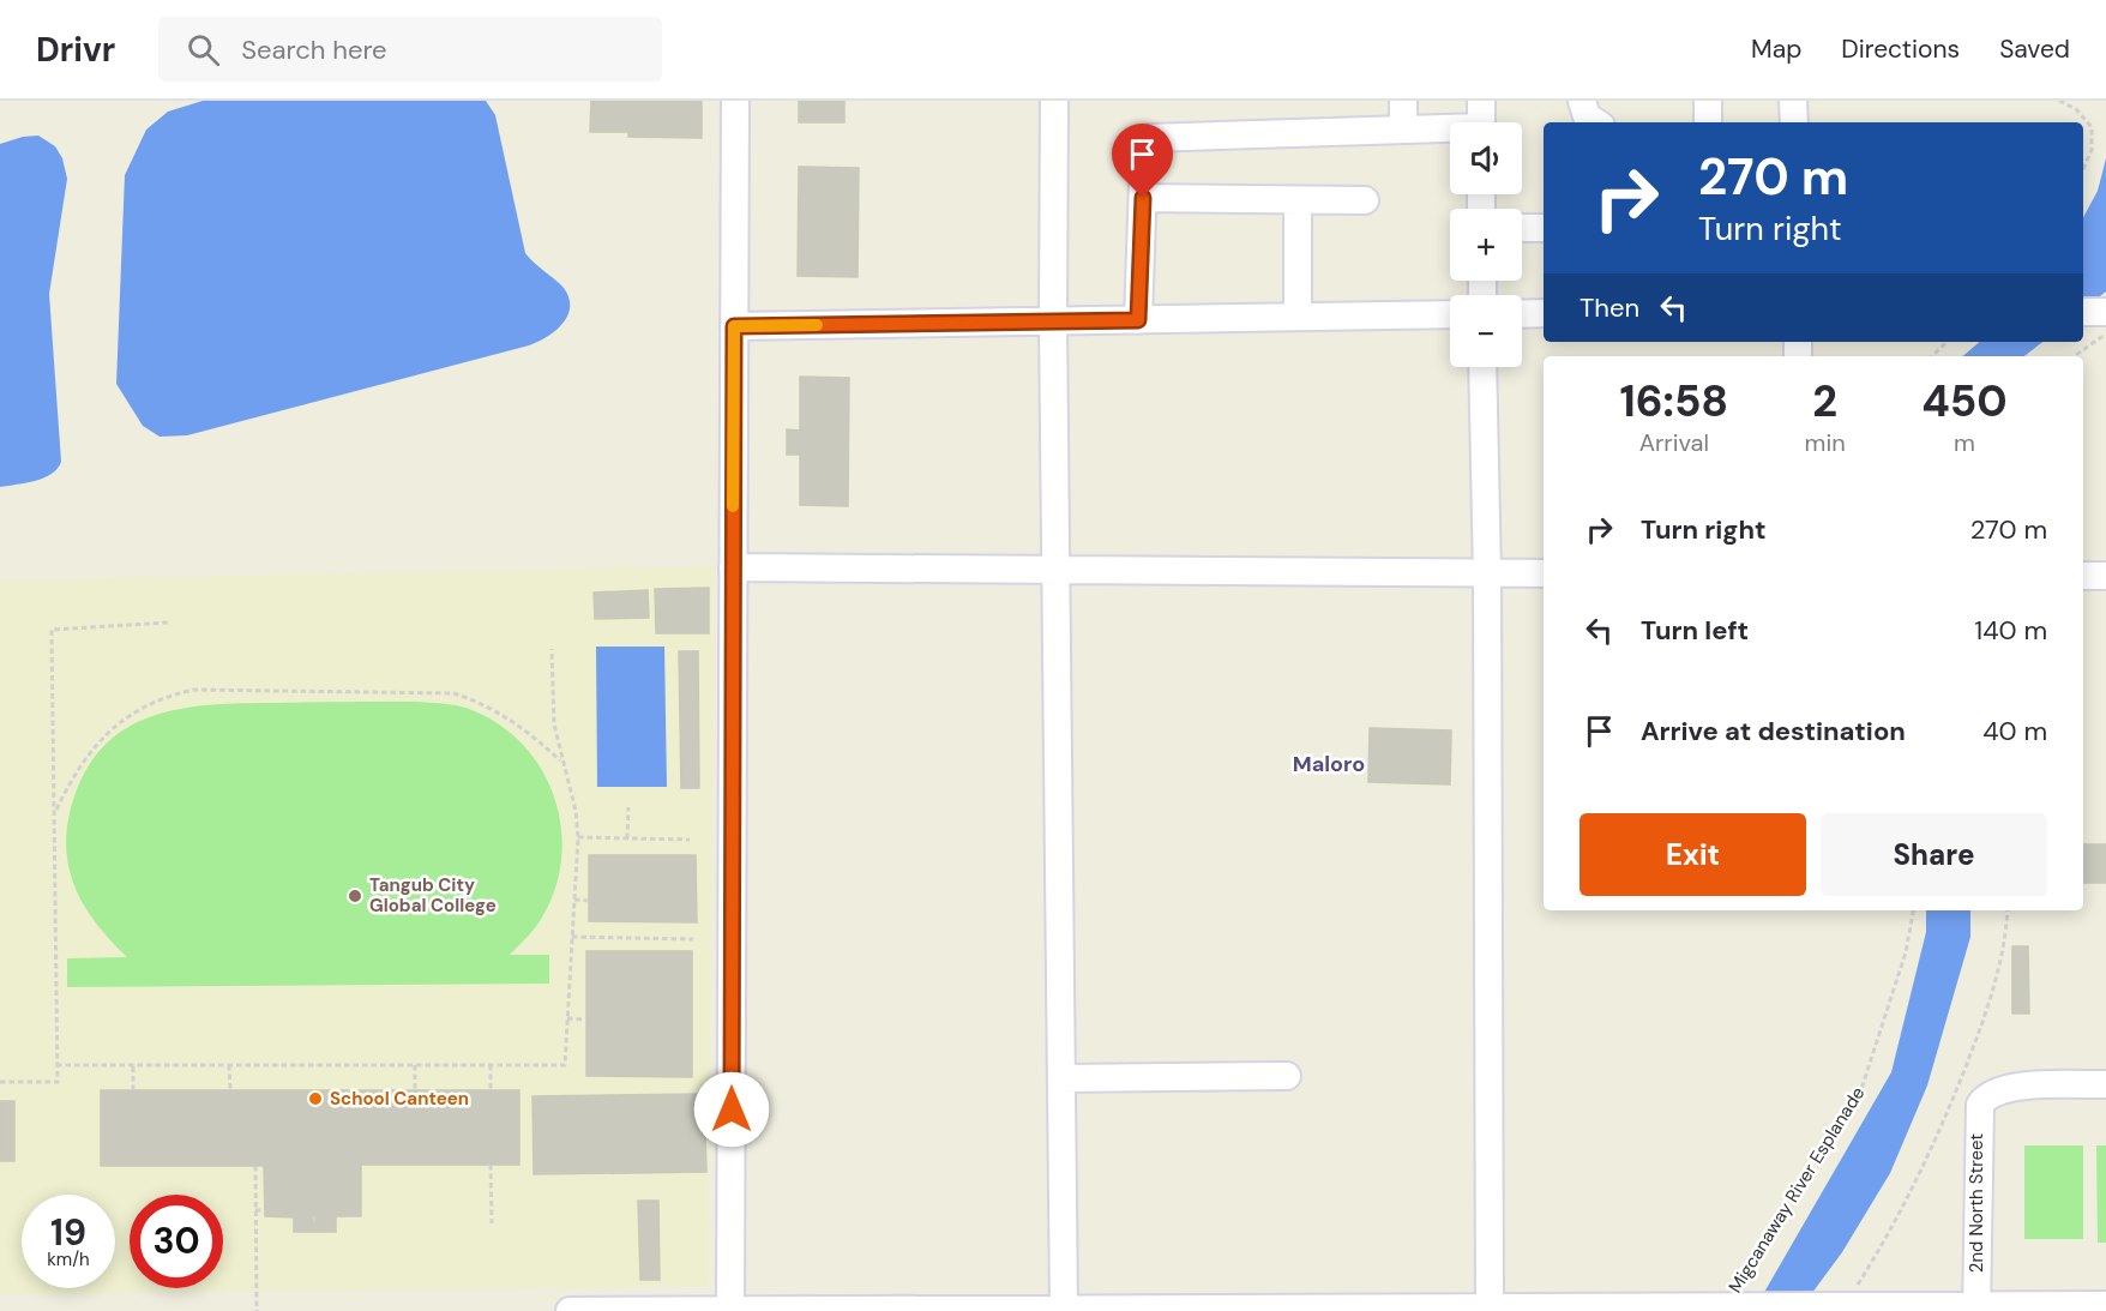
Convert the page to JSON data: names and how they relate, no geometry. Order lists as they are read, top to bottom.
{
  "streets": {
    "street": ["2nd North Street"],
    "path": ["Migcanaway River Esplanade"]
  },
  "districts": ["Maloro"],
  "places": ["Tangub City Global College", "School Canteen"],
  "page": {
    "header": "Drivr",
    "search": "Search here",
    "nav": ["Map", "Directions", "Saved"],
    "map_buttons": ["+", "−"],
    "turn": ["270 m", "Turn right"],
    "then": "Then",
    "eta": [
      "16:58",
      "Arrival",
      "2",
      "min",
      "450",
      "m"
    ],
    "list": [
      {
        "name": "Turn right",
        "value": "270 m"
      },
      {
        "name": "Turn left",
        "value": "140 m"
      },
      {
        "name": "Arrive at destination",
        "value": "40 m"
      }
    ],
    "buttons": ["Exit", "Share"],
    "speed": "19 km/h",
    "limit": "30"
  }
}
